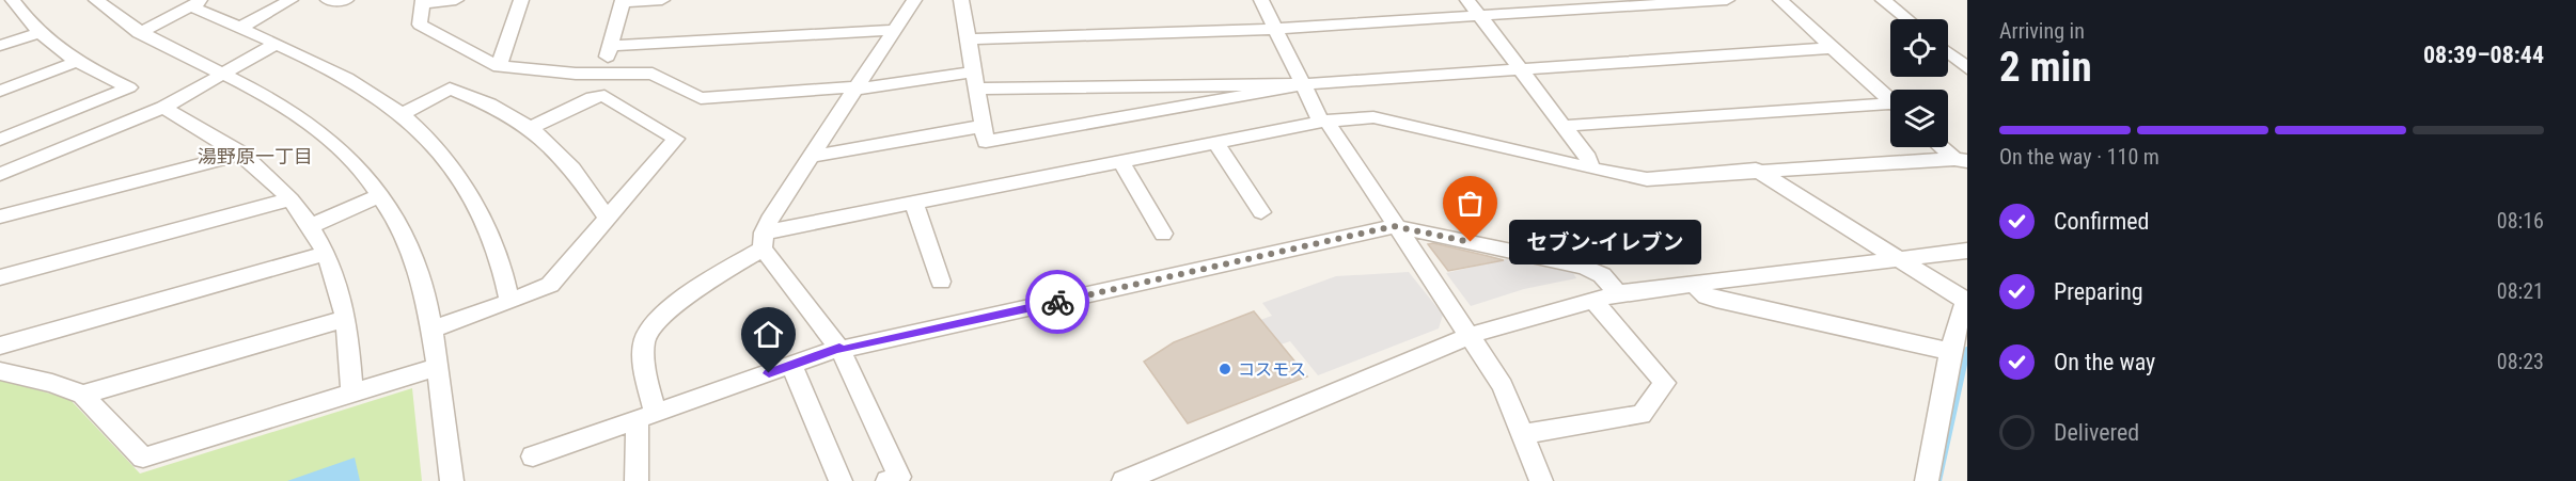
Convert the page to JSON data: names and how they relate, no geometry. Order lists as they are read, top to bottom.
{
  "districts": ["湯野原一丁目"],
  "places": ["セブン-イレブン", "コスモス"],
  "page": {
    "heading": ["2 min", "Arriving in", "08:39–08:44"],
    "bar": "On the way · 110 m",
    "list": [
      ["Confirmed", "08:16"],
      ["Preparing", "08:21"],
      ["On the way", "08:23"],
      "Delivered"
    ],
    "bubble": "セブン-イレブン"
  }
}
